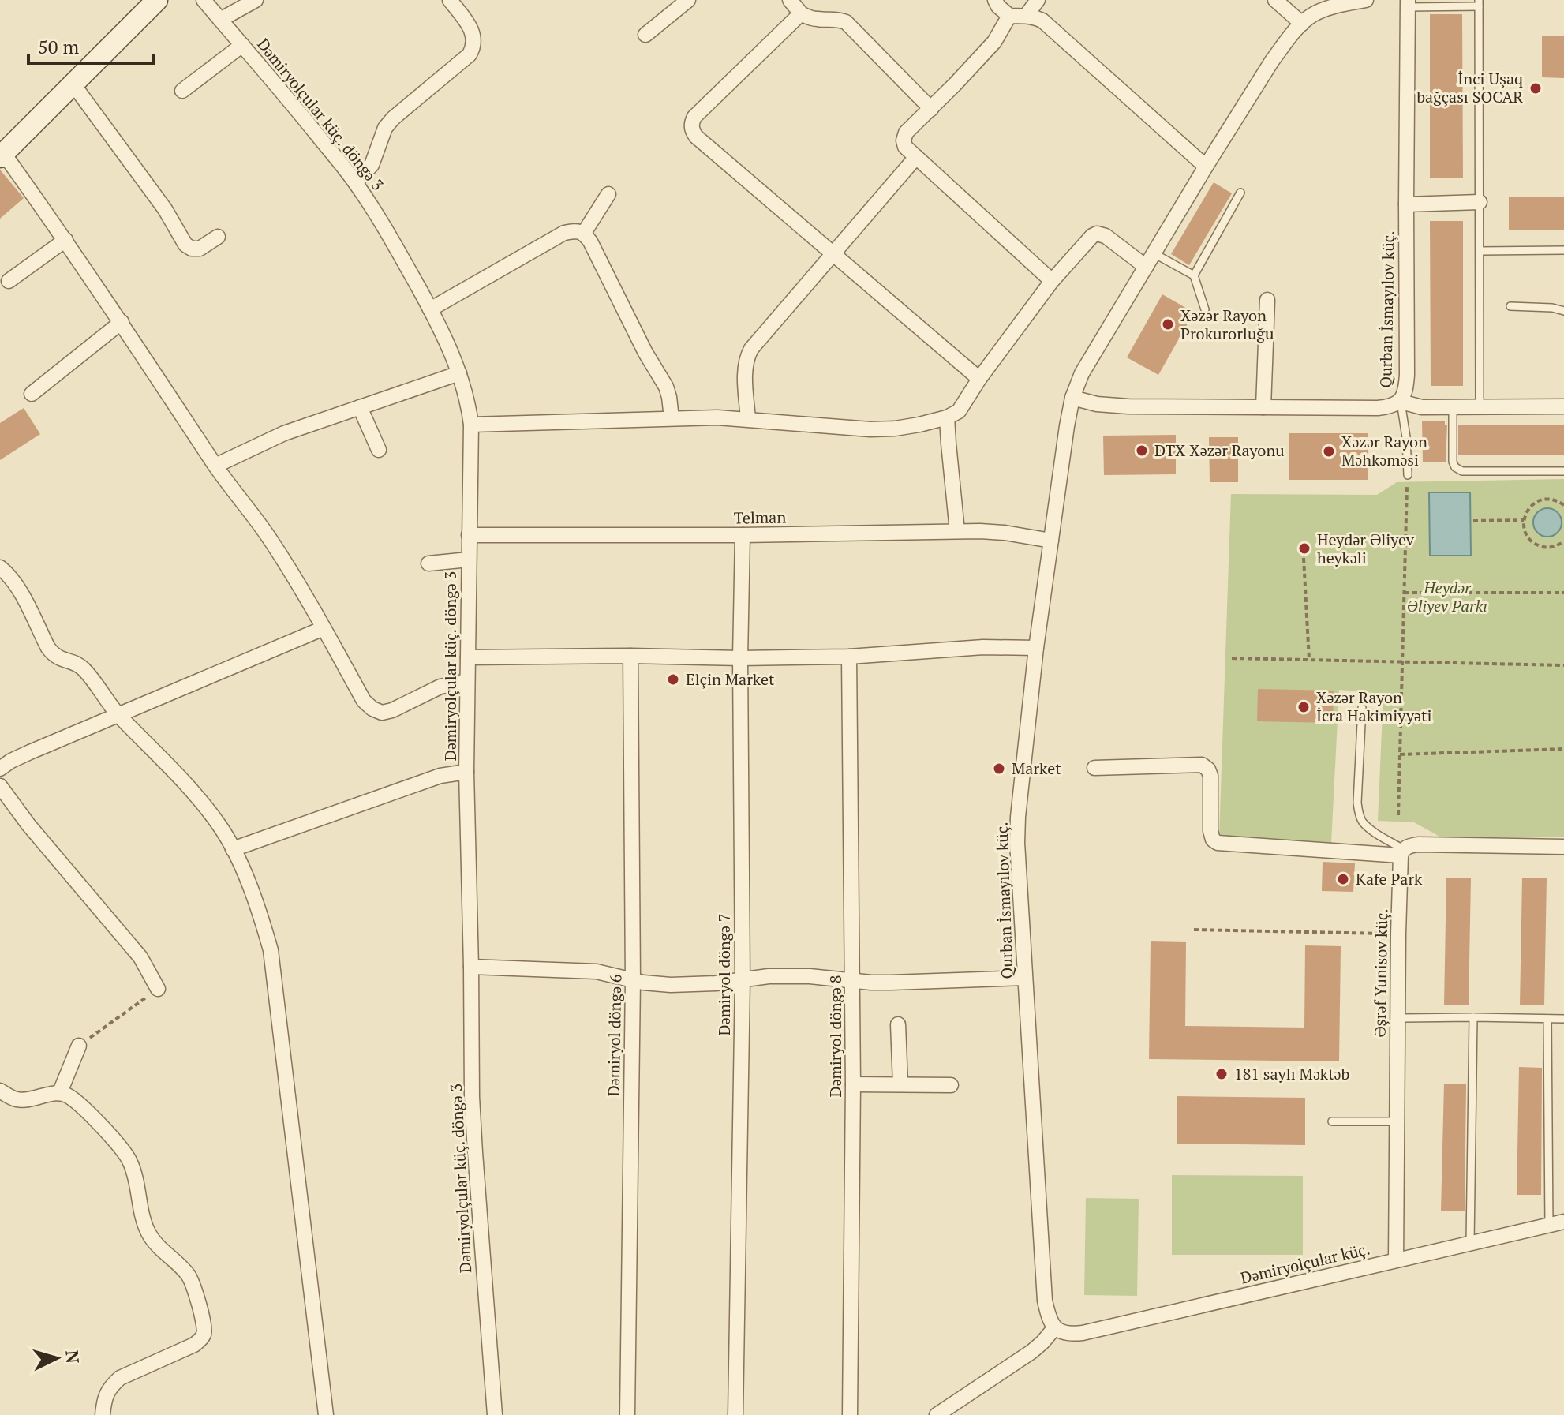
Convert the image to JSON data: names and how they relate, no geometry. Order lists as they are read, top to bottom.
{
  "streets": {
    "street": [
      "Dəmiryolçular küç. döngə 3",
      "Qurban İsmayılov küç.",
      "Telman",
      "Əşrəf Yunisov küç.",
      "Dəmiryol döngə 7",
      "Dəmiryol döngə 6",
      "Dəmiryol döngə 8",
      "Dəmiryolçular küç."
    ]
  },
  "crossings": [
    ["Dəmiryolçular küç. döngə 3", "Telman"],
    ["Qurban İsmayılov küç.", "Telman"],
    ["Qurban İsmayılov küç.", "Dəmiryolçular küç."],
    ["Telman", "Dəmiryol döngə 7"],
    ["Əşrəf Yunisov küç.", "Dəmiryolçular küç."]
  ],
  "parks": ["Heydər Əliyev Parkı"],
  "places": [
    "İnci Uşaq bağçası SOCAR",
    "Xəzər Rayon Prokurorluğu",
    "DTX Xəzər Rayonu",
    "Xəzər Rayon Məhkəməsi",
    "Heydər Əliyev heykəli",
    "Elçin Market",
    "Xəzər Rayon İcra Hakimiyyəti",
    "Market",
    "Kafe Park",
    "181 saylı Məktəb"
  ],
  "scale_bar": "50 m",
  "north": "right"
}
